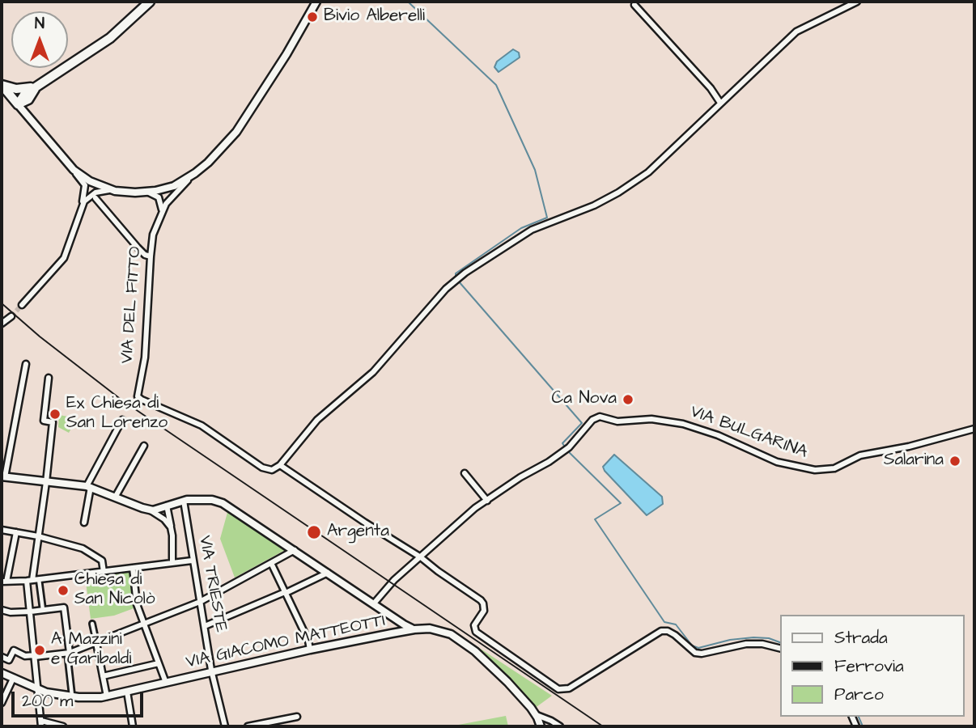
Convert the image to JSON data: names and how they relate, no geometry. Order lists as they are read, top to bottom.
{
  "streets": {
    "street": [
      "VIA DEL FITTO",
      "VIA BULGARINA",
      "VIA TRIESTE",
      "VIA GIACOMO MATTEOTTI"
    ]
  },
  "crossings": [
    ["VIA TRIESTE", "VIA GIACOMO MATTEOTTI"]
  ],
  "places": [
    "Bivio Alberelli",
    "Ca Nova",
    "Ex Chiesa di San Lorenzo",
    "Salarina",
    "Argenta",
    "Chiesa di San Nicolò",
    "A Mazzini e Garibaldi"
  ],
  "legend": ["Strada", "Ferrovia", "Parco"],
  "scale_bar": "200 m",
  "north": "top"
}
